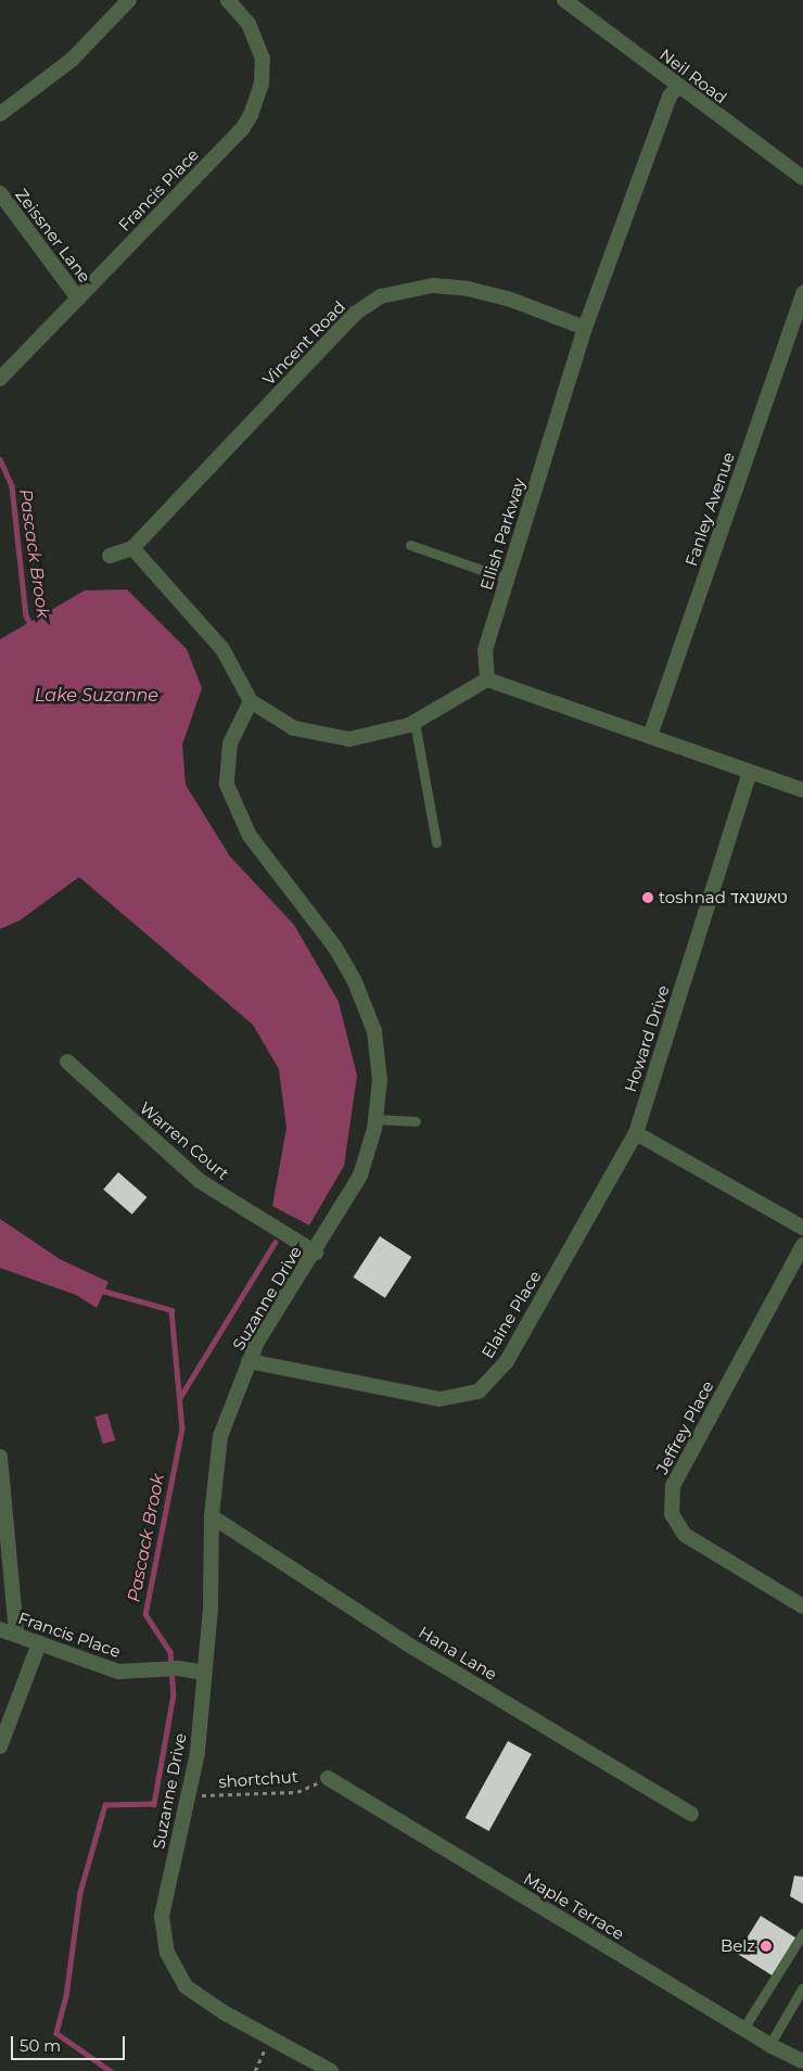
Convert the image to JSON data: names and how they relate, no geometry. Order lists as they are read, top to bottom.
{
  "streets": {
    "street": [
      "Neil Road",
      "Francis Place",
      "Zeissner Lane",
      "Vincent Road",
      "Fanley Avenue",
      "Ellish Parkway",
      "Howard Drive",
      "Warren Court",
      "Suzanne Drive",
      "Elaine Place",
      "Jeffrey Place",
      "Hana Lane",
      "Maple Terrace"
    ],
    "path": ["shortchut"]
  },
  "crossings": [
    ["Neil Road", "Ellish Parkway"],
    ["Francis Place", "Zeissner Lane"],
    ["Francis Place", "Suzanne Drive"],
    ["Vincent Road", "Ellish Parkway"],
    ["Howard Drive", "Elaine Place"],
    ["Warren Court", "Suzanne Drive"],
    ["Suzanne Drive", "Elaine Place"],
    ["Suzanne Drive", "Hana Lane"],
    ["Suzanne Drive", "shortchut"],
    ["shortchut", "Maple Terrace"]
  ],
  "water": ["Pascack Brook", "Lake Suzanne"],
  "places": ["toshnad טאשנאד", "Belz"],
  "scale_bar": "50 m"
}
